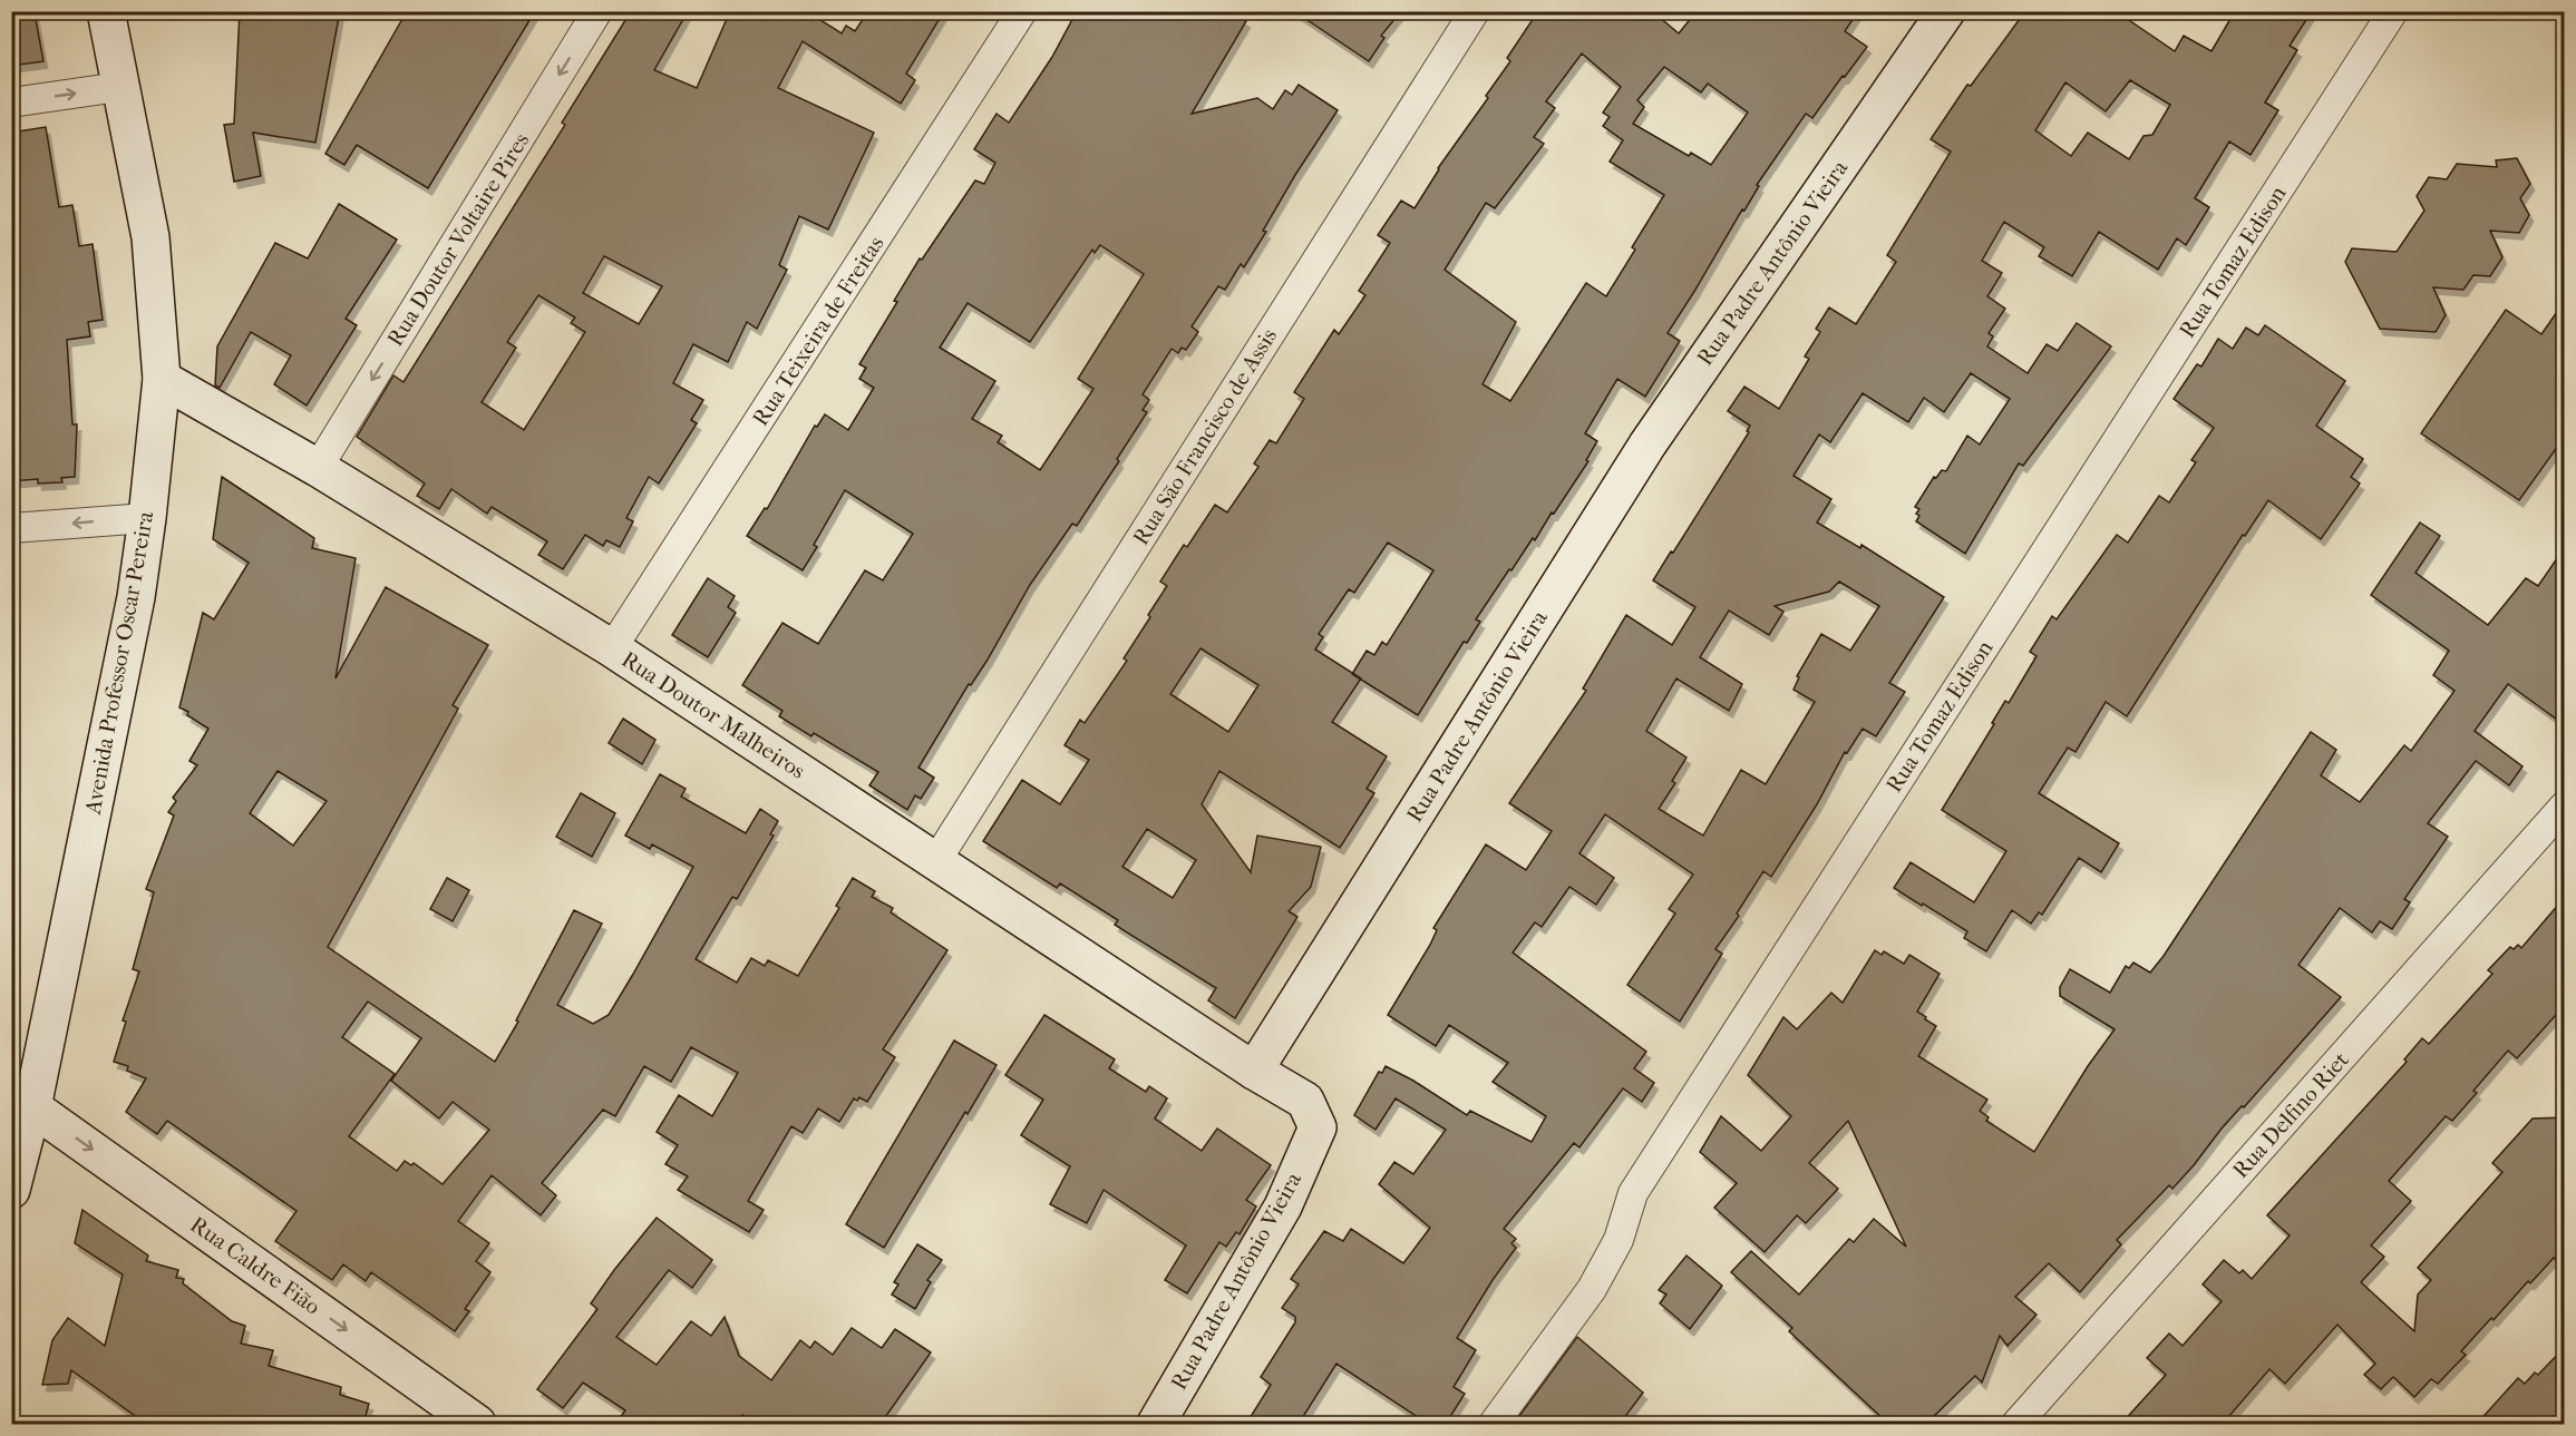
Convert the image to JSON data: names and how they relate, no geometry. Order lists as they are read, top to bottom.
{
  "streets": {
    "street": [
      "Rua Doutor Voltaire Pires",
      "Rua Tomaz Edison",
      "Rua Padre Antônio Vieira",
      "Rua Teixeira de Freitas",
      "Rua São Francisco de Assis",
      "Avenida Professor Oscar Pereira",
      "Rua Doutor Malheiros",
      "Rua Delfino Riet",
      "Rua Caldre Fião"
    ]
  },
  "crossings": [
    ["Rua Doutor Voltaire Pires", "Rua Doutor Malheiros"],
    ["Rua Padre Antônio Vieira", "Rua Doutor Malheiros"],
    ["Rua Teixeira de Freitas", "Rua Doutor Malheiros"],
    ["Rua São Francisco de Assis", "Rua Doutor Malheiros"],
    ["Avenida Professor Oscar Pereira", "Rua Doutor Malheiros"],
    ["Avenida Professor Oscar Pereira", "Rua Caldre Fião"]
  ],
  "one_way": ["Rua Doutor Voltaire Pires", "Rua Caldre Fião"]
}
